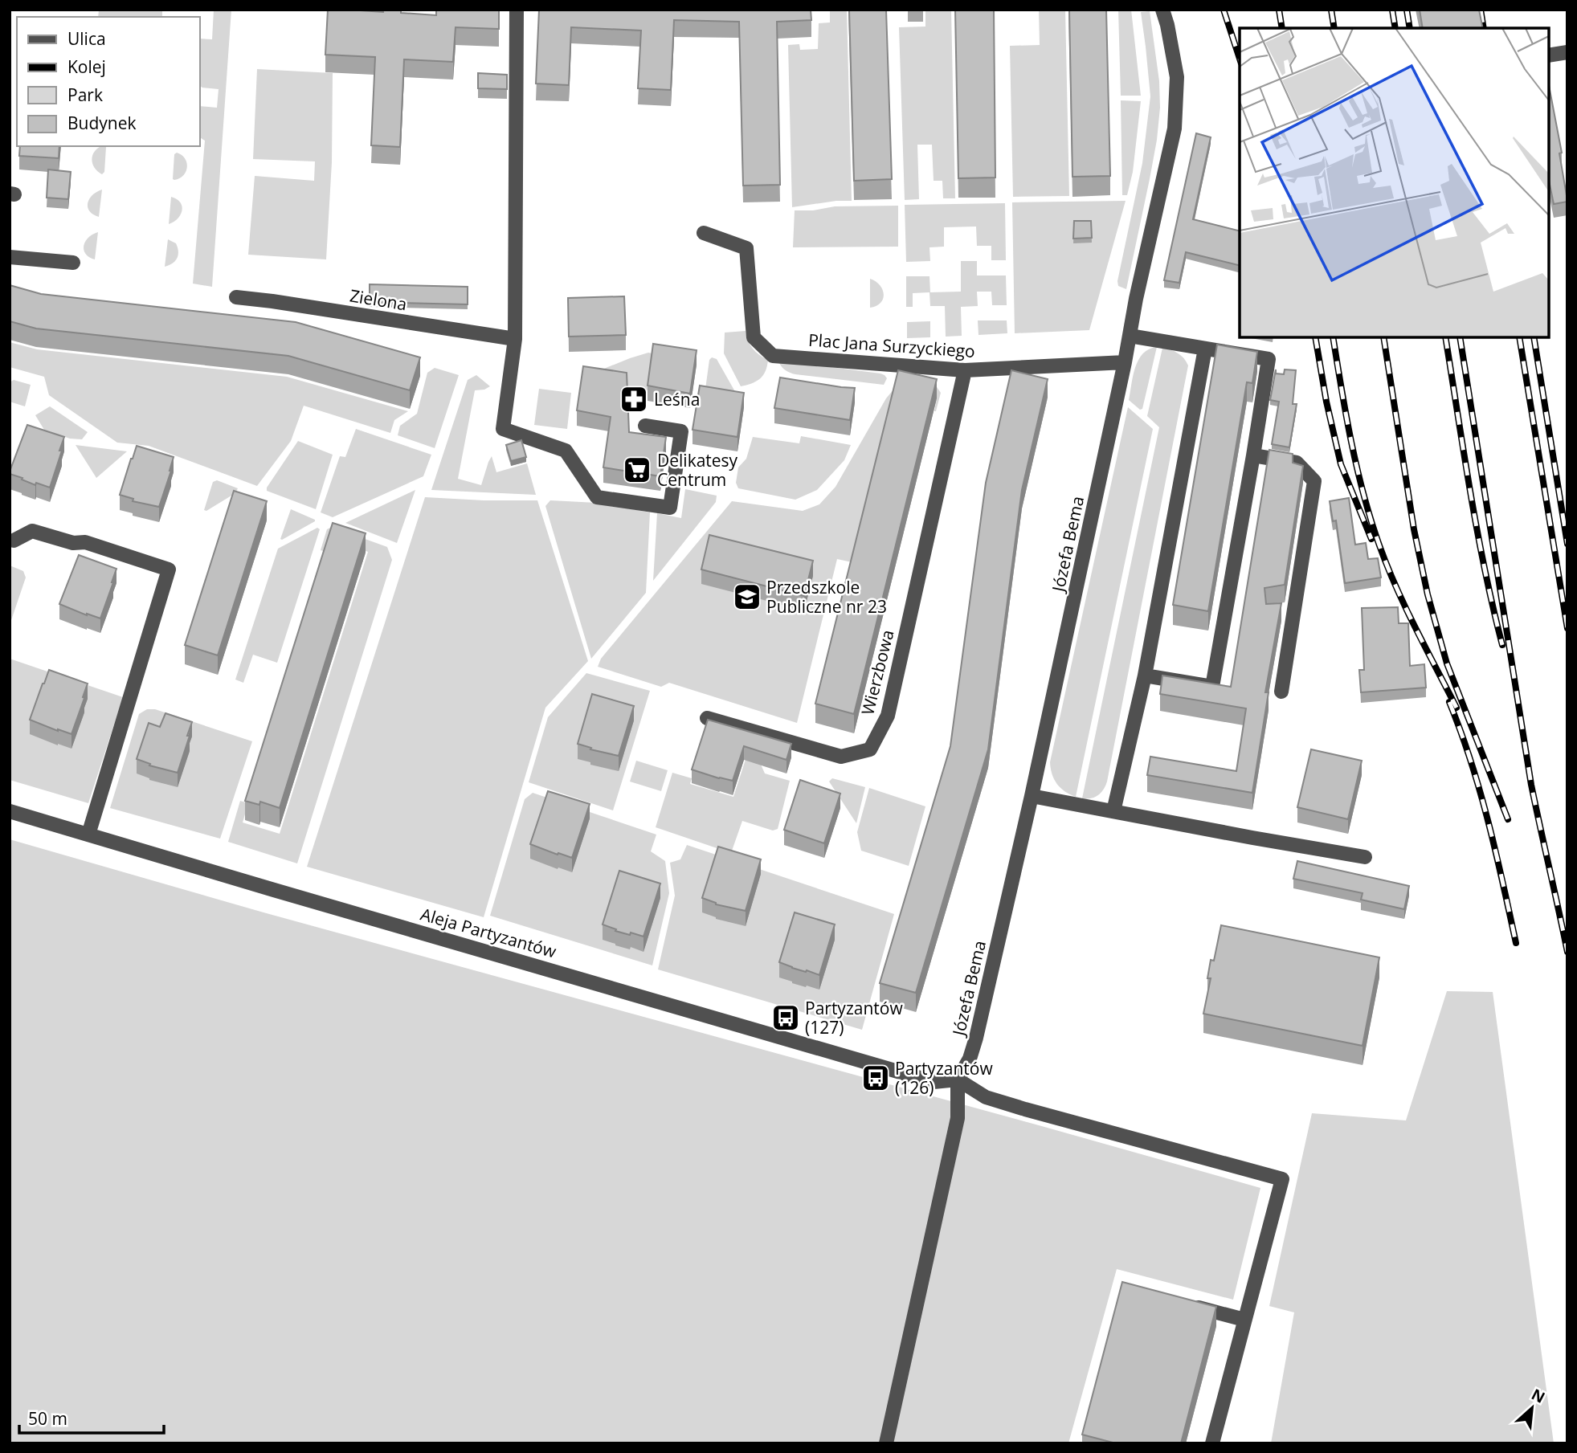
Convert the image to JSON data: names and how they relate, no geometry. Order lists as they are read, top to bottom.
{
  "streets": {
    "street": [
      "Zielona",
      "Plac Jana Surzyckiego",
      "Józefa Bema",
      "Wierzbowa",
      "Aleja Partyzantów"
    ]
  },
  "crossings": [
    ["Plac Jana Surzyckiego", "Józefa Bema"],
    ["Plac Jana Surzyckiego", "Wierzbowa"],
    ["Józefa Bema", "Aleja Partyzantów"]
  ],
  "places": {
    "pharmacy": ["Leśna"],
    "supermarket": ["Delikatesy Centrum"],
    "school or university": ["Przedszkole Publiczne nr 23"],
    "bus stop": ["Partyzantów (127)", "Partyzantów (126)"]
  },
  "legend": [
    "Ulica",
    "Kolej",
    "Park",
    "Budynek"
  ],
  "scale_bar": "50 m",
  "north": "top right"
}
